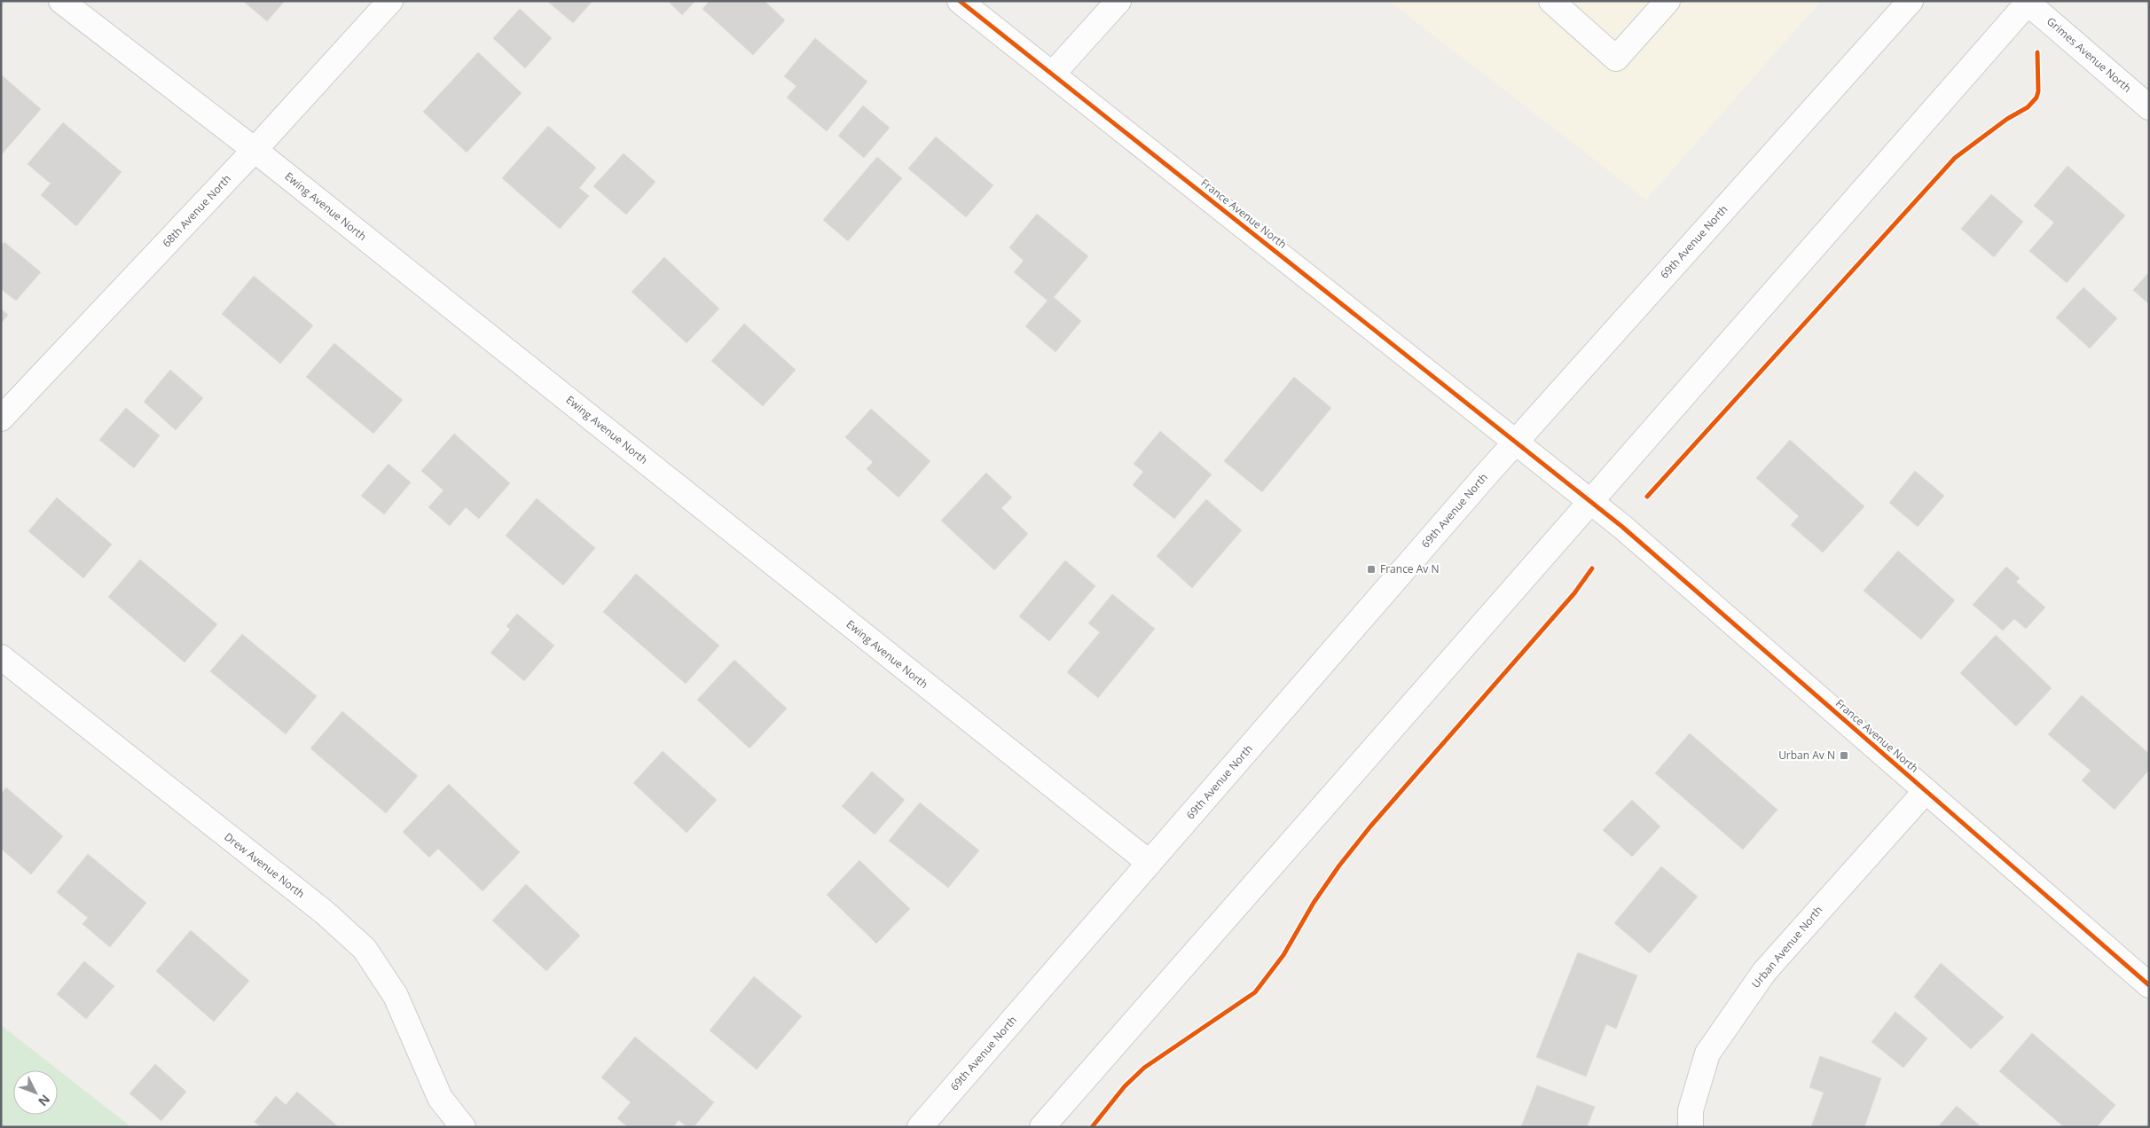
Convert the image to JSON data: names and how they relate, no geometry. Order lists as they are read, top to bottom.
{
  "streets": {
    "street": [
      "Grimes Avenue North",
      "Ewing Avenue North",
      "68th Avenue North",
      "France Avenue North",
      "69th Avenue North",
      "Drew Avenue North",
      "Urban Avenue North"
    ]
  },
  "crossings": [
    ["Ewing Avenue North", "68th Avenue North"],
    ["Ewing Avenue North", "69th Avenue North"],
    ["France Avenue North", "69th Avenue North"],
    ["France Avenue North", "Urban Avenue North"]
  ],
  "places": {
    "transit": ["France Av N", "Urban Av N"]
  },
  "north": "bottom right"
}
